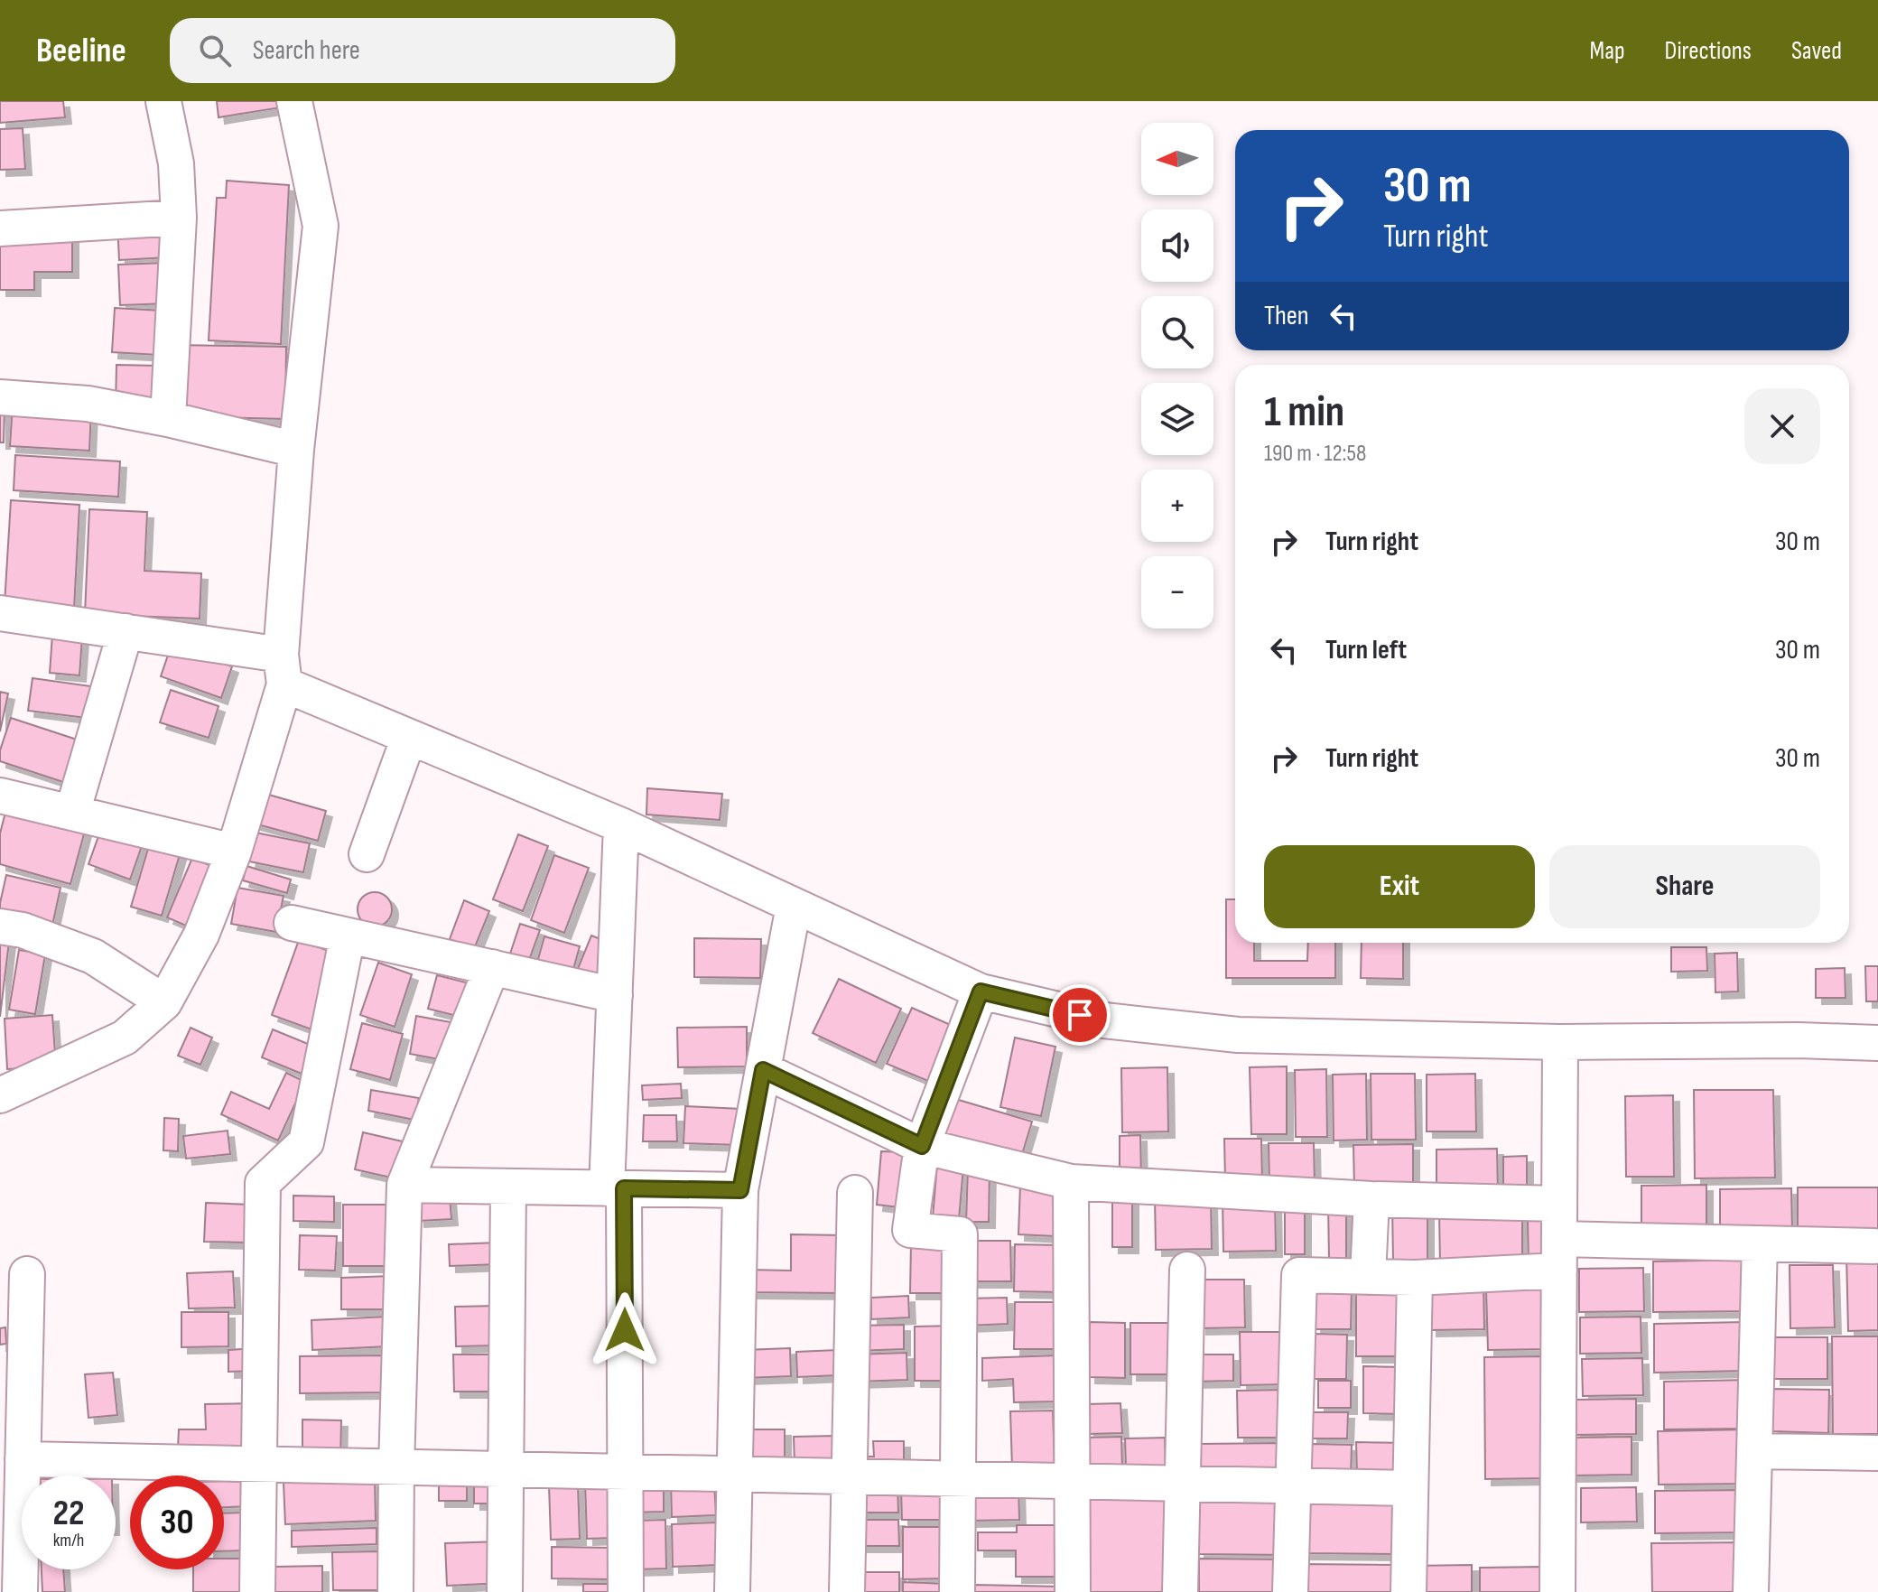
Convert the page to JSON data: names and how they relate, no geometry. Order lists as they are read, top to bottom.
{
  "north": "left",
  "page": {
    "header": "Beeline",
    "search": "Search here",
    "nav": ["Map", "Directions", "Saved"],
    "map_buttons": ["+", "−"],
    "turn": ["30 m", "Turn right"],
    "then": "Then",
    "heading": ["1 min", "190 m · 12:58"],
    "list": [
      {
        "name": "Turn right",
        "value": "30 m"
      },
      {
        "name": "Turn left",
        "value": "30 m"
      },
      {
        "name": "Turn right",
        "value": "30 m"
      }
    ],
    "buttons": ["Exit", "Share"],
    "speed": "22 km/h",
    "limit": "30"
  }
}
